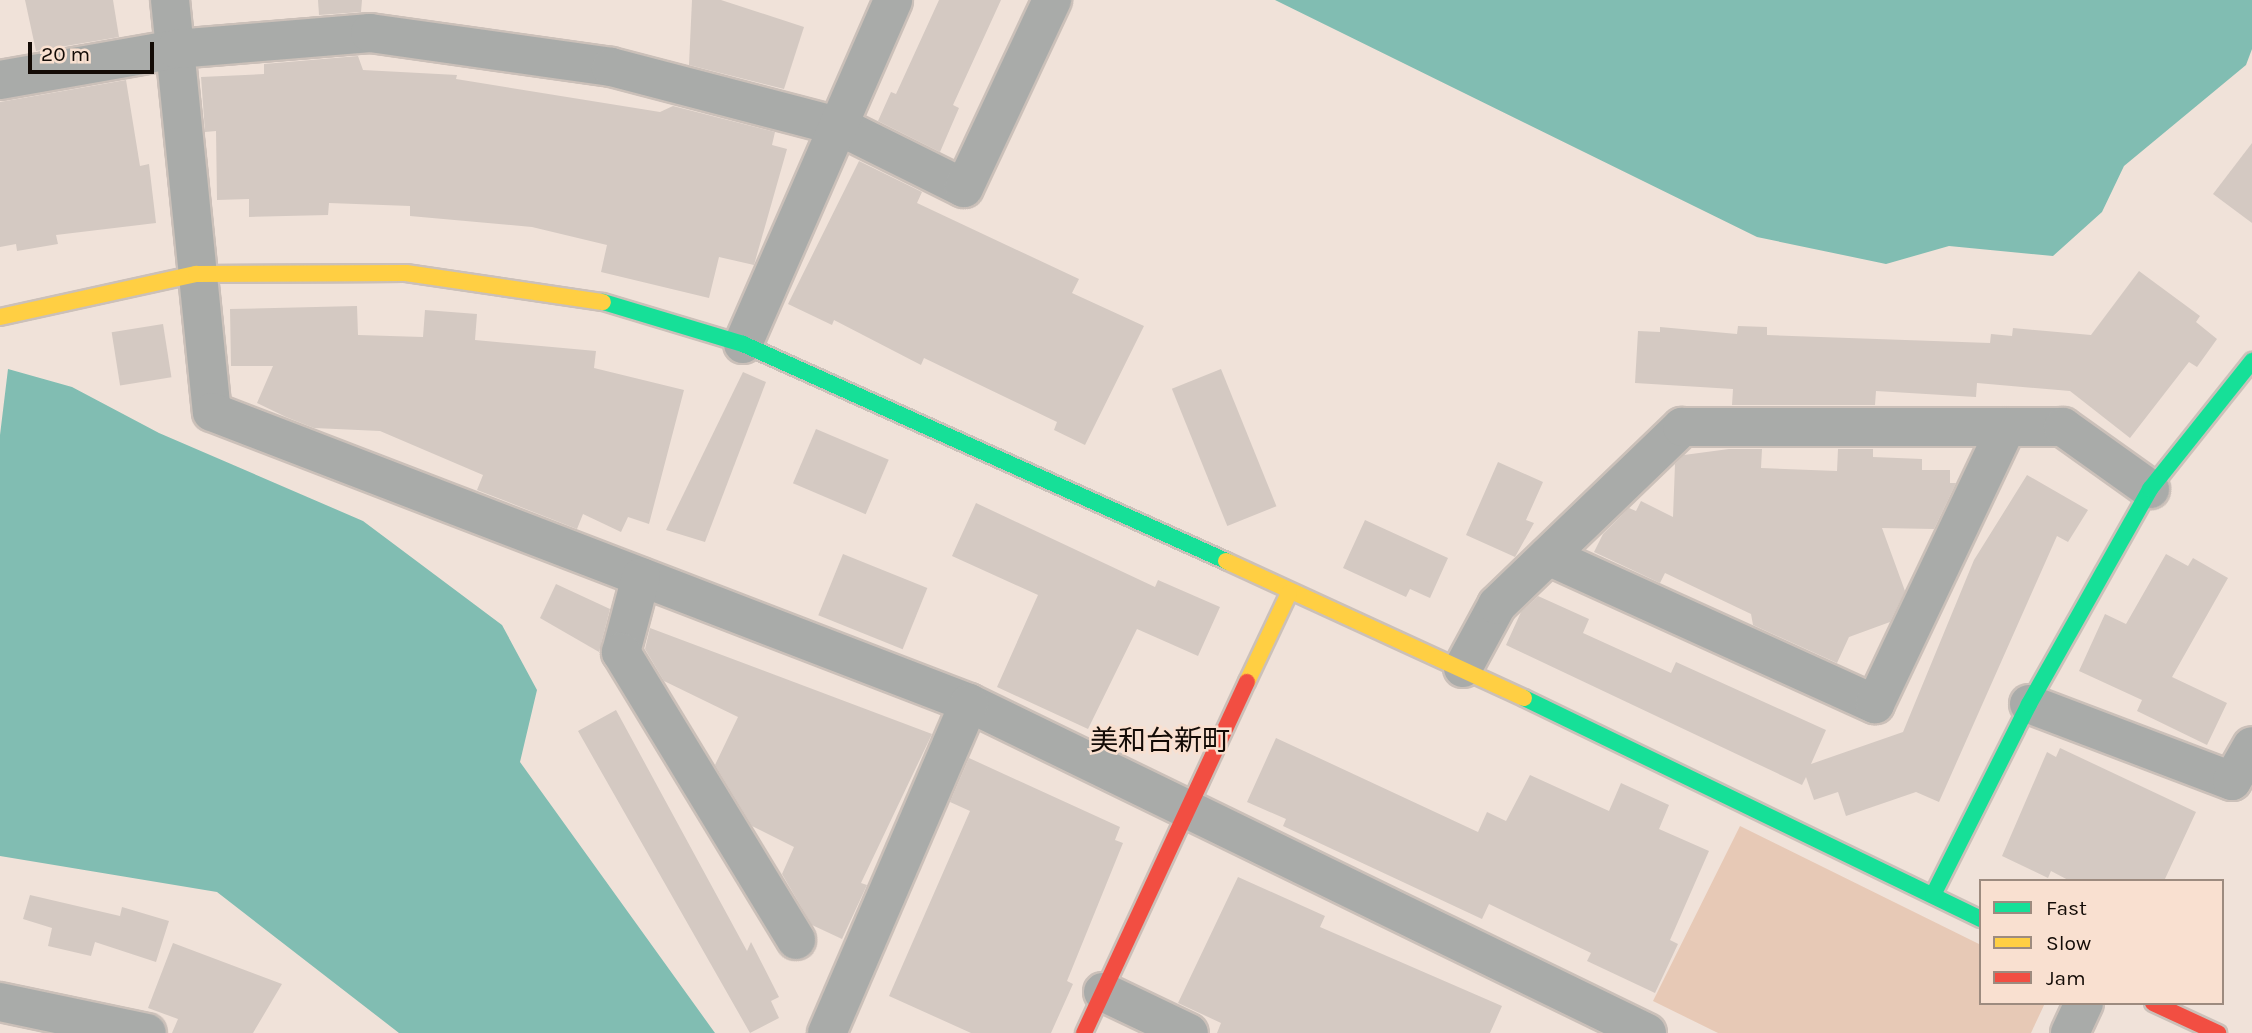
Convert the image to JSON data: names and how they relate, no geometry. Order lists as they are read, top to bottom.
{
  "districts": ["美和台新町"],
  "legend": ["Fast", "Slow", "Jam"],
  "scale_bar": "20 m"
}
